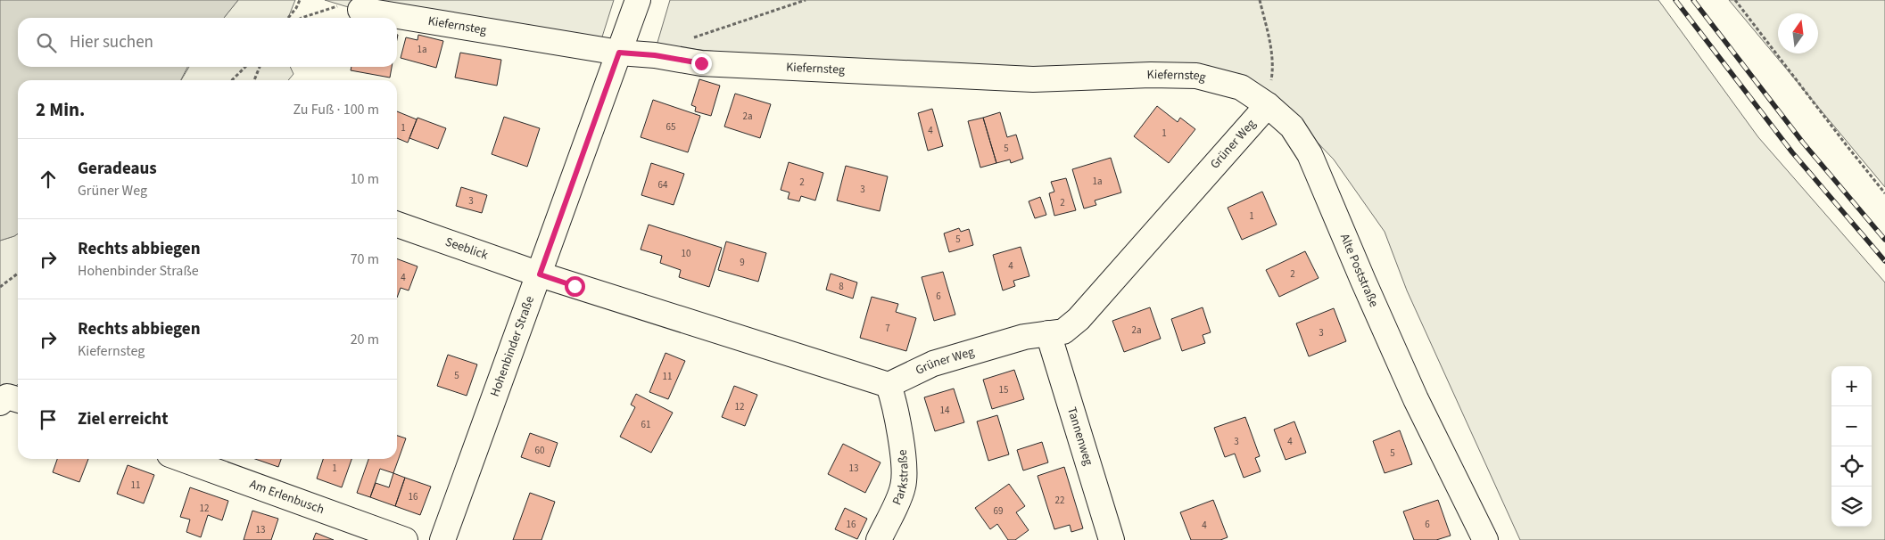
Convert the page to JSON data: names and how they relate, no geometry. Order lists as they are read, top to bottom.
{
  "streets": {
    "street": [
      "Kiefernsteg",
      "Grüner Weg",
      "Seeblick",
      "Alte Poststraße",
      "Hohenbinder Straße",
      "Tannenweg",
      "Parkstraße",
      "Am Erlenbusch"
    ]
  },
  "crossings": [
    ["Kiefernsteg", "Grüner Weg"],
    ["Kiefernsteg", "Alte Poststraße"],
    ["Kiefernsteg", "Hohenbinder Straße"],
    ["Grüner Weg", "Alte Poststraße"],
    ["Grüner Weg", "Tannenweg"],
    ["Grüner Weg", "Parkstraße"],
    ["Seeblick", "Hohenbinder Straße"]
  ],
  "house_numbers": [
    "1a",
    "2a",
    "65",
    "1",
    "4",
    "1",
    "5",
    "1a",
    "2",
    "64",
    "3",
    "3",
    "2",
    "1",
    "5",
    "10",
    "9",
    "4",
    "2",
    "4",
    "8",
    "6",
    "7",
    "2a",
    "3",
    "5",
    "11",
    "15",
    "12",
    "14",
    "61",
    "3",
    "4",
    "60",
    "5",
    "1",
    "13",
    "11",
    "16",
    "22",
    "12",
    "69",
    "16",
    "6",
    "4",
    "13"
  ],
  "north": "top",
  "page": {
    "search": "Hier suchen",
    "heading": ["2 Min.", "Zu Fuß · 100 m"],
    "list": [
      ["Geradeaus", "Grüner Weg", "10 m"],
      ["Rechts abbiegen", "Hohenbinder Straße", "70 m"],
      ["Rechts abbiegen", "Kiefernsteg", "20 m"],
      "Ziel erreicht"
    ],
    "map_buttons": ["+", "−"]
  }
}
